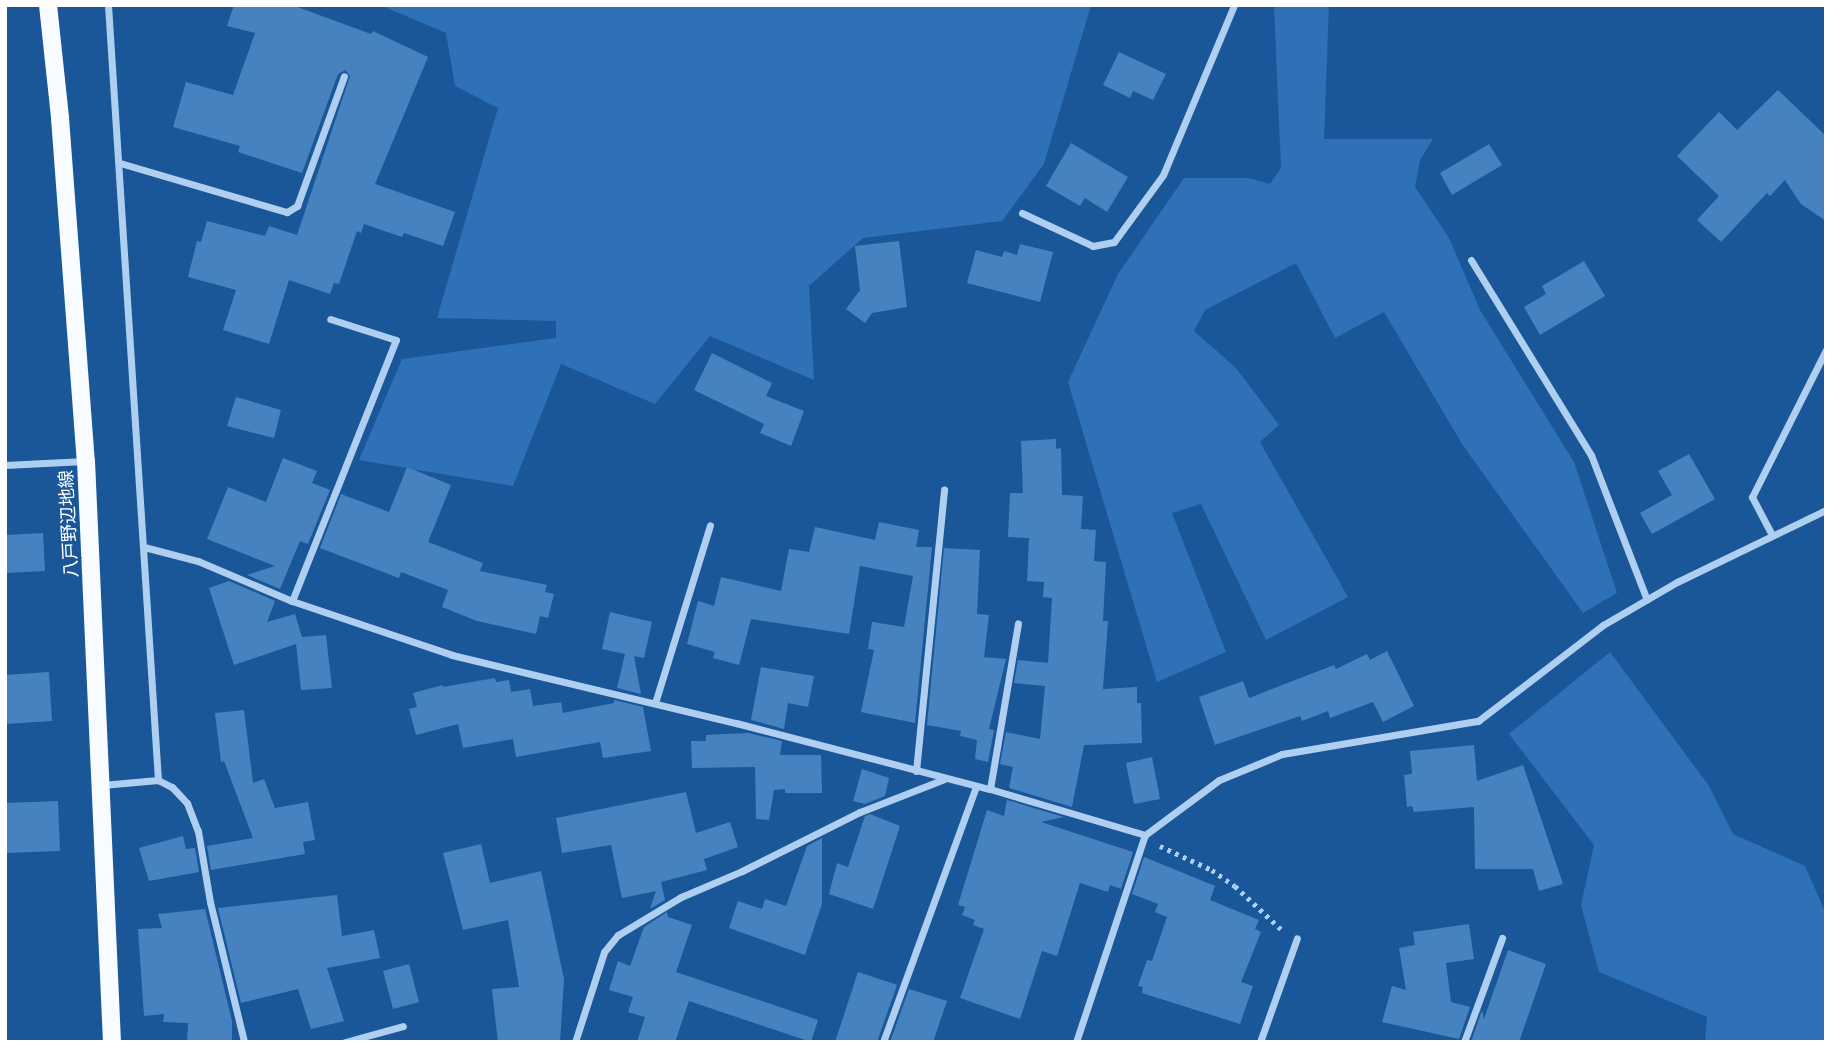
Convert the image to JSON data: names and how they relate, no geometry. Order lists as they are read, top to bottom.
{
  "streets": {
    "main road": ["八戸野辺地線"]
  }
}
